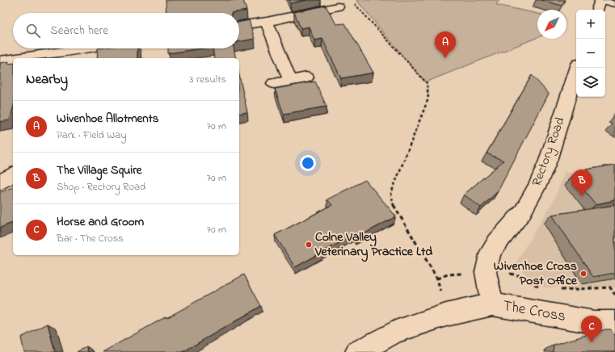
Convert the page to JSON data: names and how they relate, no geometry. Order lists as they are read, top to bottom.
{
  "streets": {
    "street": ["Rectory Road", "The Cross"]
  },
  "crossings": [
    ["Rectory Road", "The Cross"]
  ],
  "places": ["Colne Valley Veterinary Practice Ltd", "Wivenhoe Cross Post Office"],
  "north": "bottom left",
  "page": {
    "map_buttons": ["+", "−"],
    "search": "Search here",
    "pins": ["A", "B", "C"],
    "heading": ["Nearby", "3 results"],
    "list": [
      {
        "mark": "A",
        "name": "Wivenhoe Allotments",
        "note": "Park · Field Way",
        "value": "70 m"
      },
      {
        "mark": "B",
        "name": "The Village Squire",
        "note": "Shop · Rectory Road",
        "value": "70 m"
      },
      {
        "mark": "C",
        "name": "Horse and Groom",
        "note": "Bar · The Cross",
        "value": "70 m"
      }
    ]
  }
}
